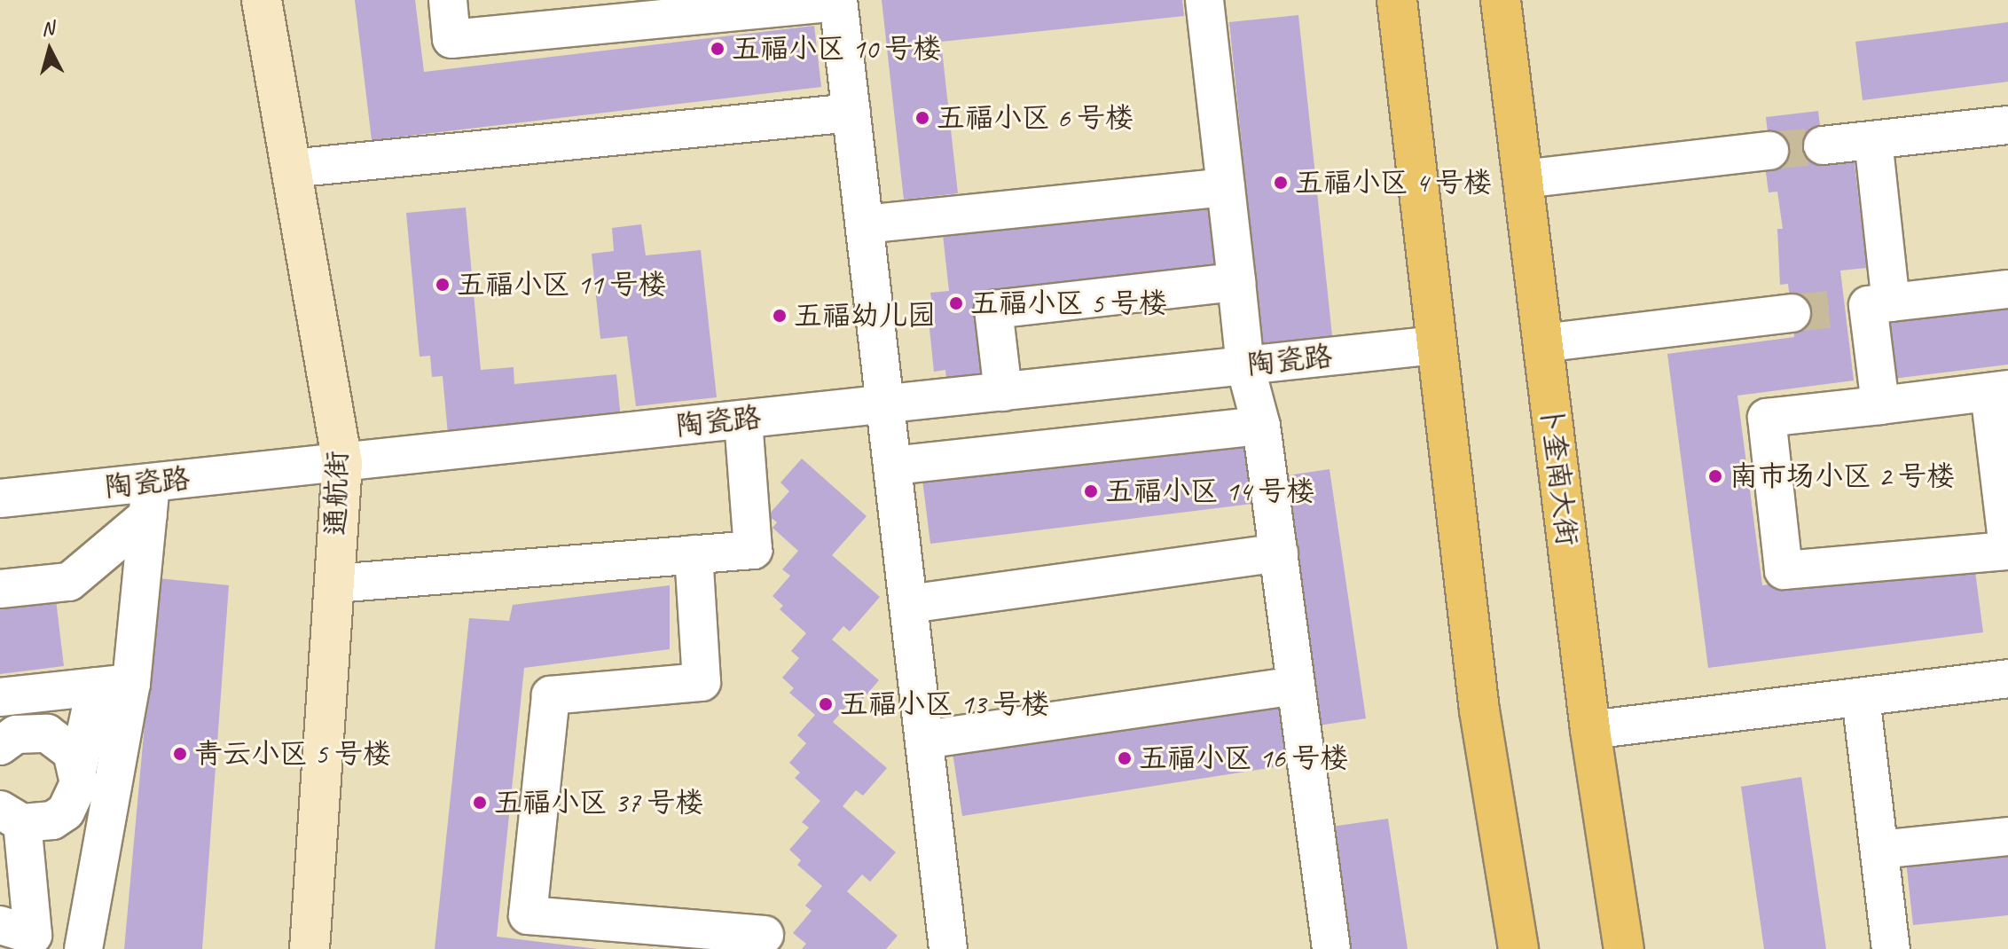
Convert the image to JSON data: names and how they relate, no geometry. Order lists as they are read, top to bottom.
{
  "streets": {
    "main road": ["卜奎南大街", "通航街"],
    "street": ["陶瓷路"]
  },
  "crossings": [
    ["陶瓷路", "通航街"]
  ],
  "places": [
    "五福小区 10 号楼",
    "五福小区 6 号楼",
    "五福小区 4 号楼",
    "五福小区 11 号楼",
    "五福小区 5 号楼",
    "五福幼儿园",
    "南市场小区 2 号楼",
    "五福小区 14 号楼",
    "五福小区 13 号楼",
    "青云小区 5 号楼",
    "五福小区 16 号楼",
    "五福小区 37 号楼"
  ],
  "north": "top"
}
